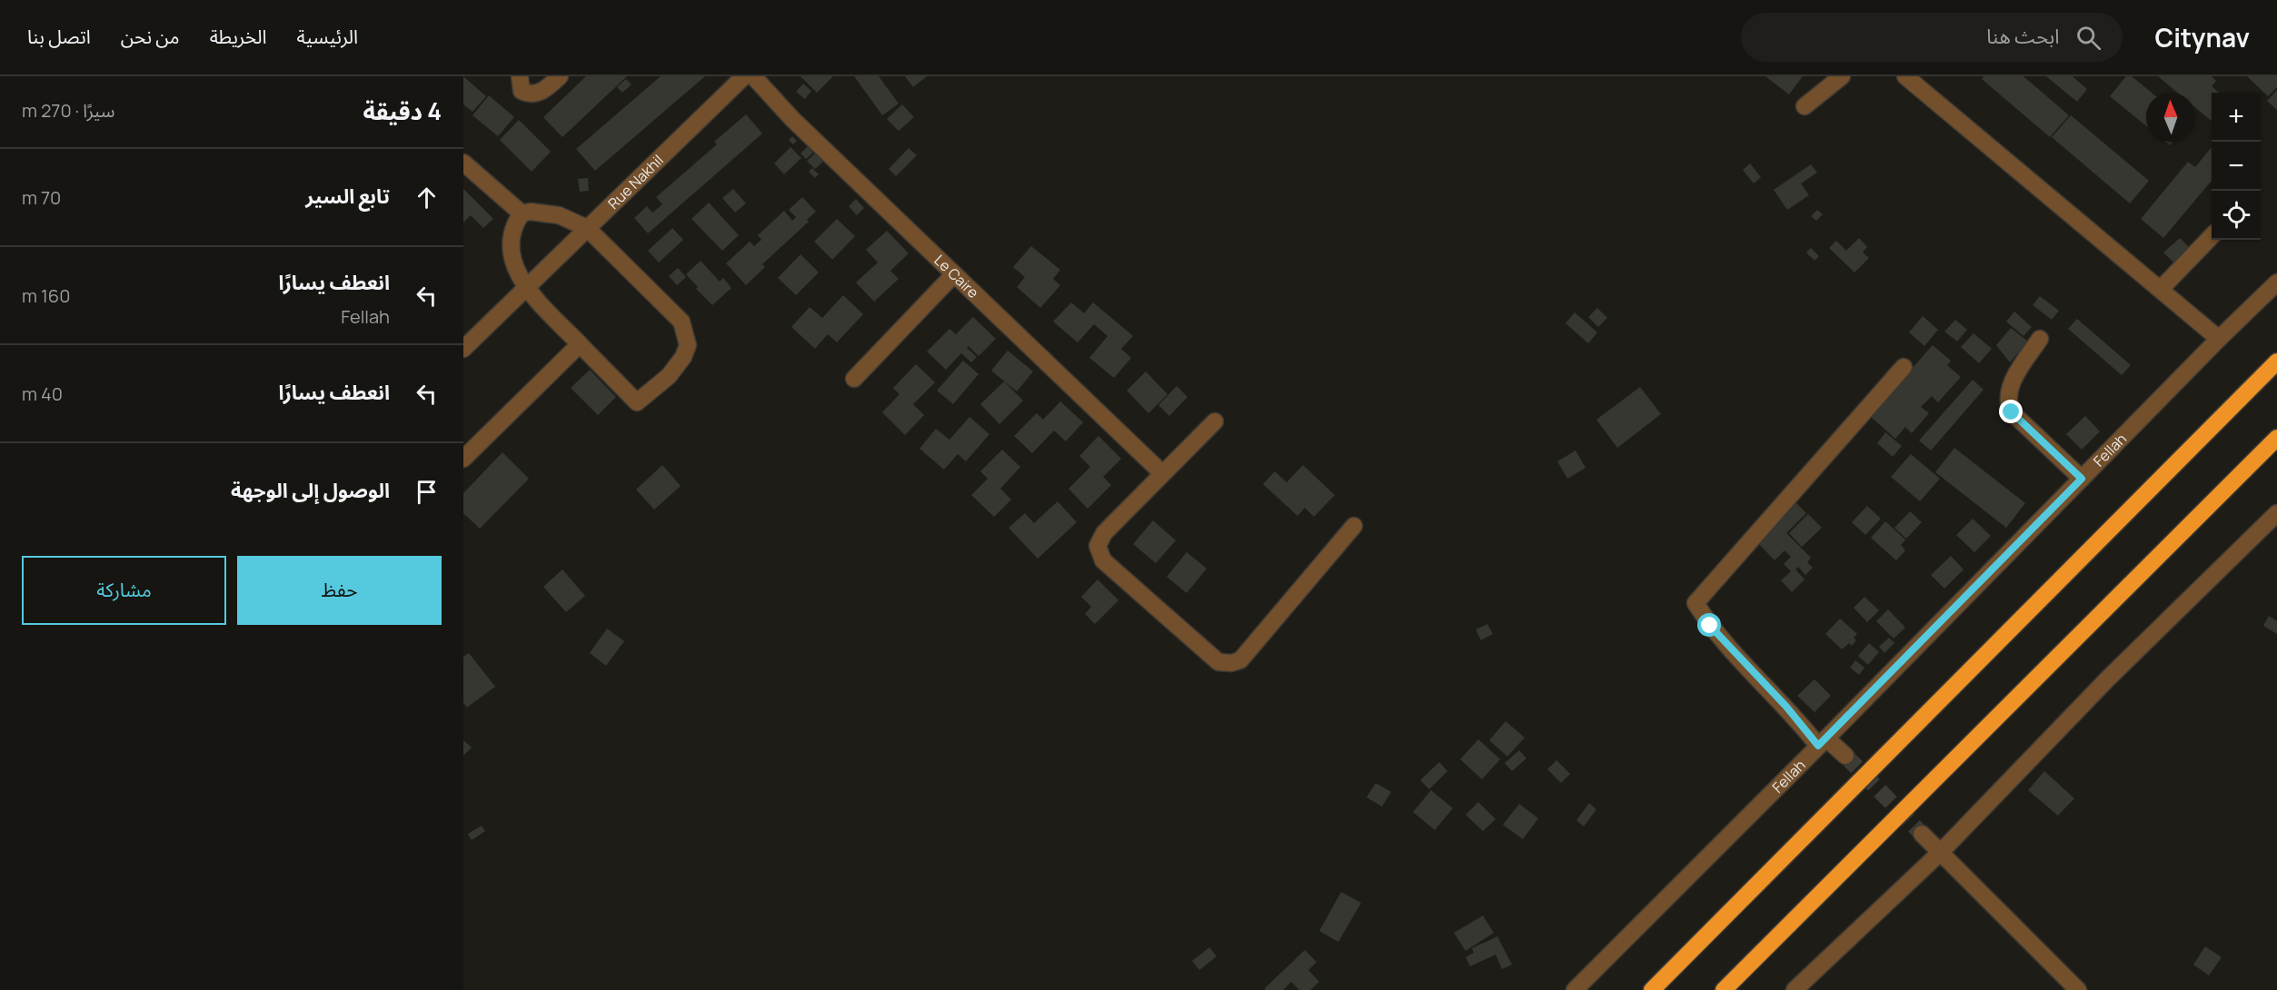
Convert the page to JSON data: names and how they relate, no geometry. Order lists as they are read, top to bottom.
{
  "streets": {
    "street": ["Rue Nakhil", "Le Caire", "Fellah"]
  },
  "north": "top",
  "page": {
    "header": "Citynav",
    "search": "ابحث هنا",
    "nav": [
      "الرئيسية",
      "الخريطة",
      "من نحن",
      "اتصل بنا"
    ],
    "heading": ["4 دقيقة", "سيرًا · 270 m"],
    "map_buttons": ["+", "−"],
    "list": [
      ["تابع السير", "70 m"],
      ["انعطف يسارًا", "Fellah", "160 m"],
      ["انعطف يسارًا", "40 m"],
      "الوصول إلى الوجهة"
    ],
    "buttons": ["حفظ", "مشاركة"]
  }
}
